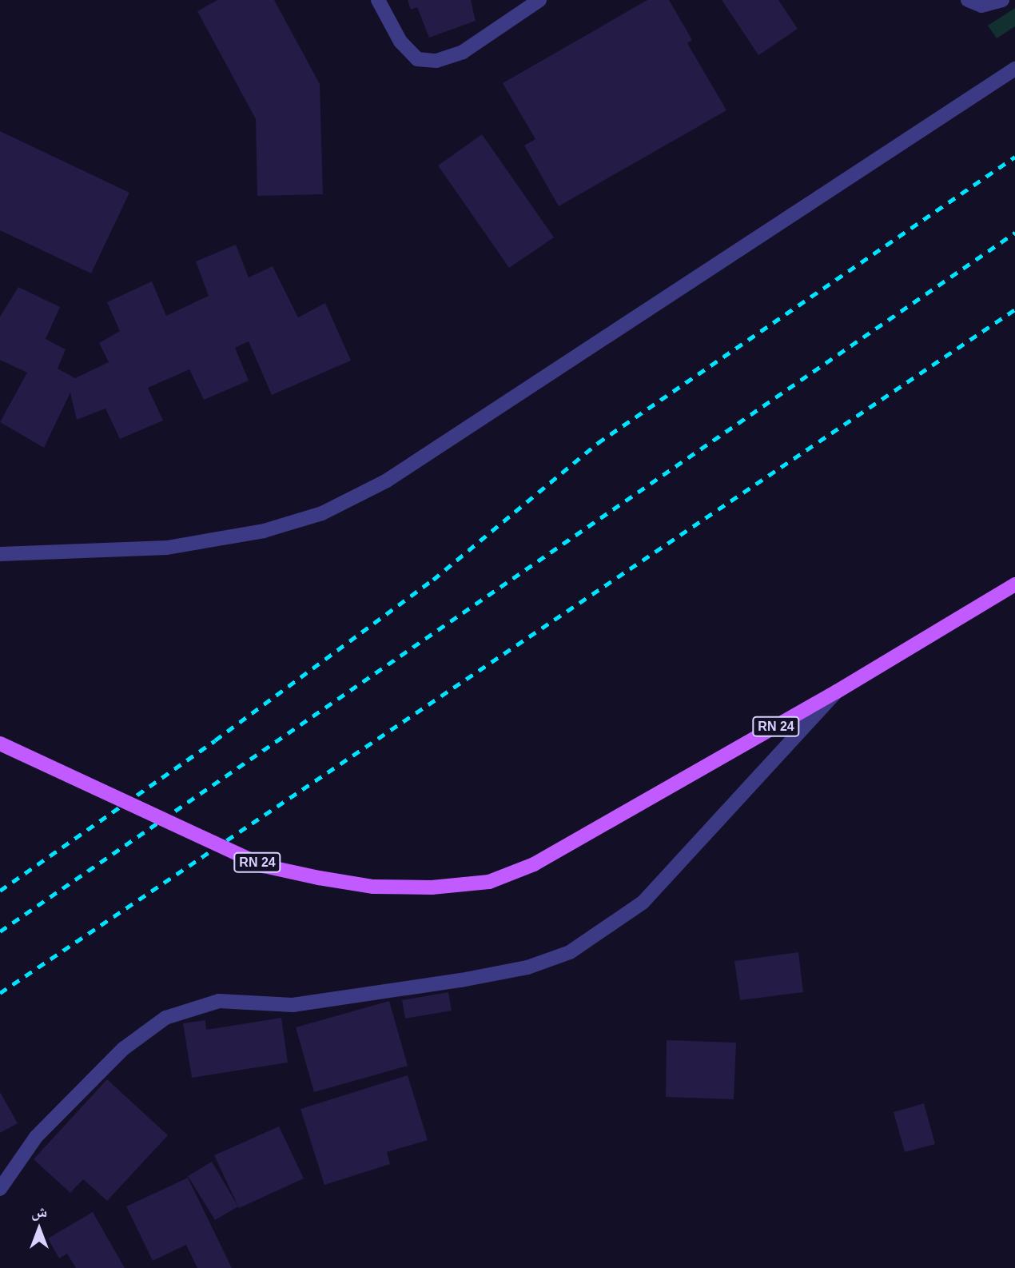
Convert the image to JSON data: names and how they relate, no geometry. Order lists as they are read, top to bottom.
{
  "streets": {
    "main road": ["RN 24"]
  },
  "north": "top"
}
